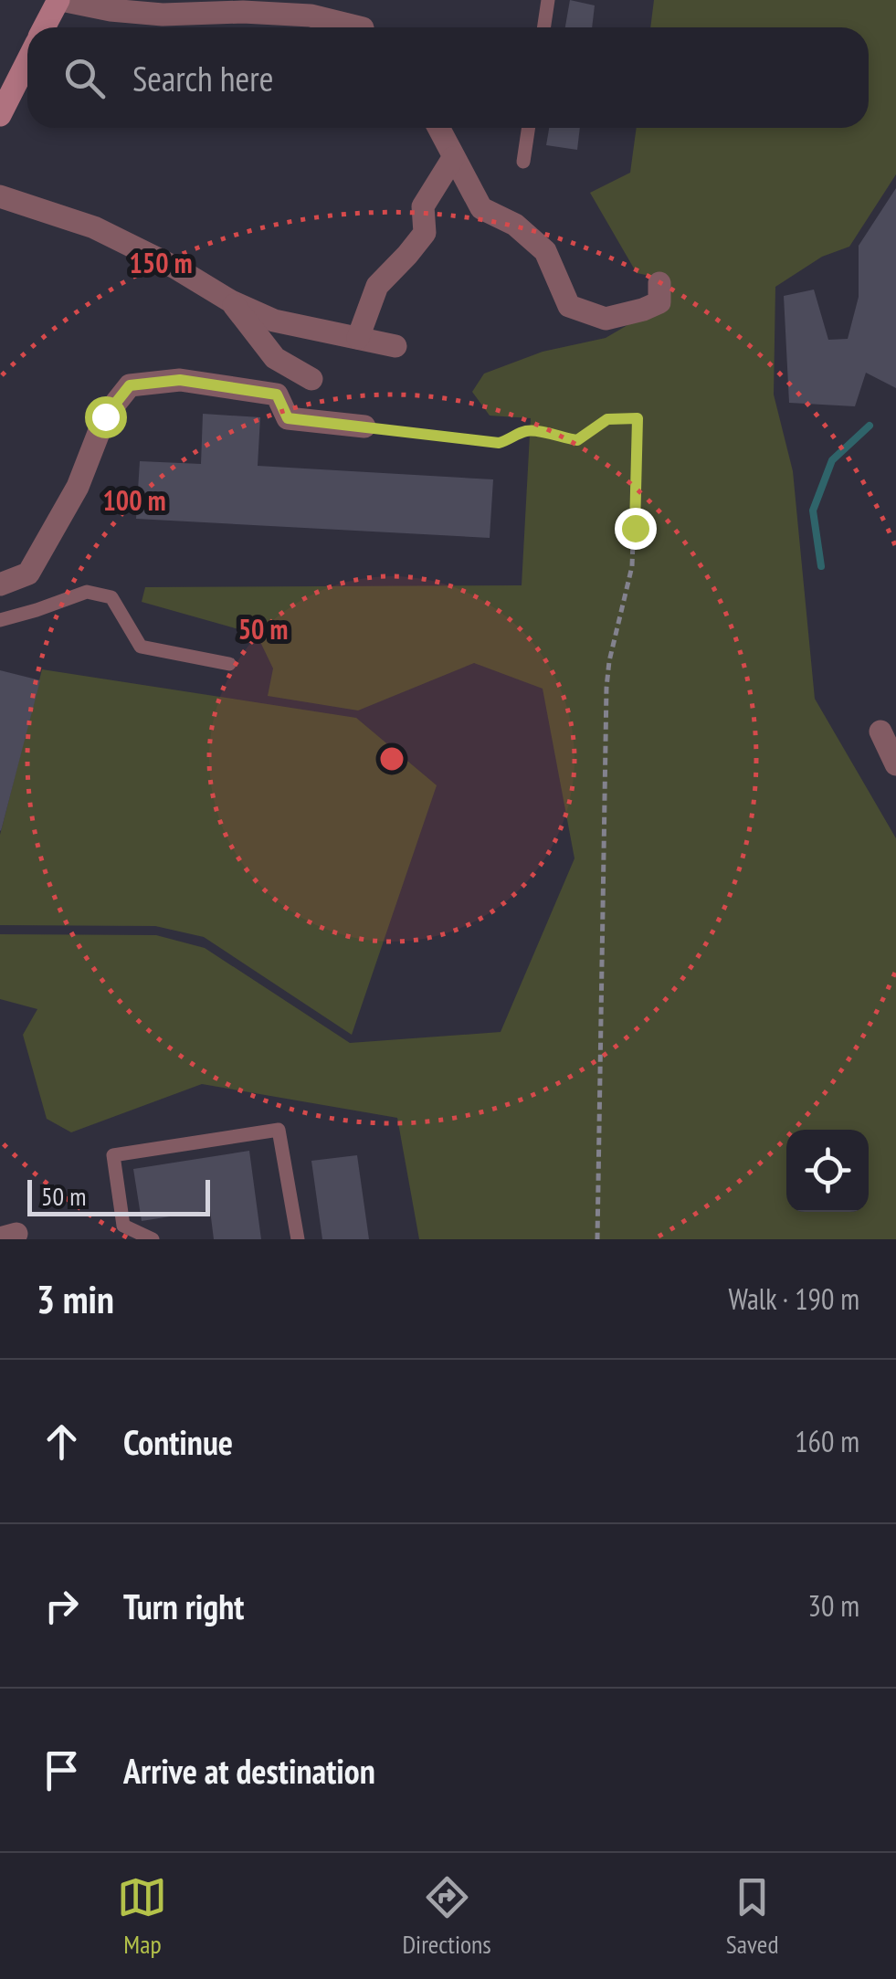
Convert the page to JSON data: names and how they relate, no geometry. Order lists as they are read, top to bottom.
{
  "scale_bar": "50 m",
  "page": {
    "search": "Search here",
    "scale": "50 m",
    "heading": ["3 min", "Walk · 190 m"],
    "list": [
      ["Continue", "160 m"],
      ["Turn right", "30 m"],
      "Arrive at destination"
    ],
    "nav": ["Map", "Directions", "Saved"]
  },
  "rings": ["150 m", "100 m", "50 m"]
}
